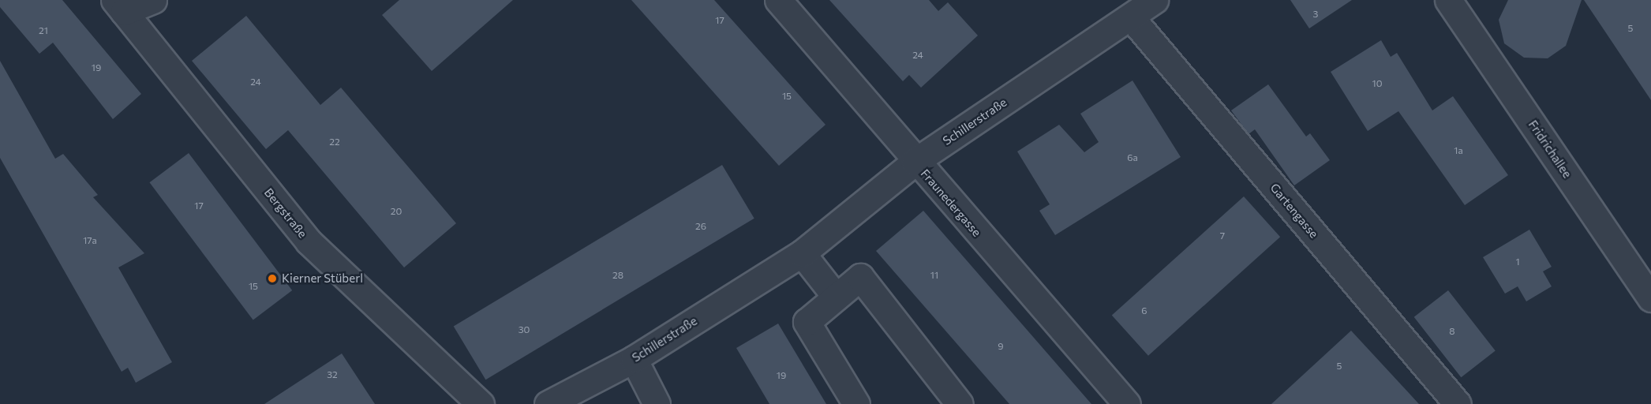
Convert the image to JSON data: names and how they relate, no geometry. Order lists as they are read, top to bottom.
{
  "streets": {
    "street": [
      "Schillerstraße",
      "Fridrichallee",
      "Fraunedergasse",
      "Gartengasse",
      "Bergstraße"
    ]
  },
  "crossings": [
    ["Schillerstraße", "Fraunedergasse"],
    ["Schillerstraße", "Gartengasse"]
  ],
  "places": ["Kierner Stüberl"],
  "house_numbers": [
    "3",
    "17",
    "5",
    "21",
    "24",
    "19",
    "24",
    "10",
    "15",
    "22",
    "1a",
    "6a",
    "17",
    "20",
    "26",
    "7",
    "17a",
    "1",
    "28",
    "11",
    "15",
    "6",
    "30",
    "8",
    "9",
    "5",
    "32",
    "19"
  ]
}
